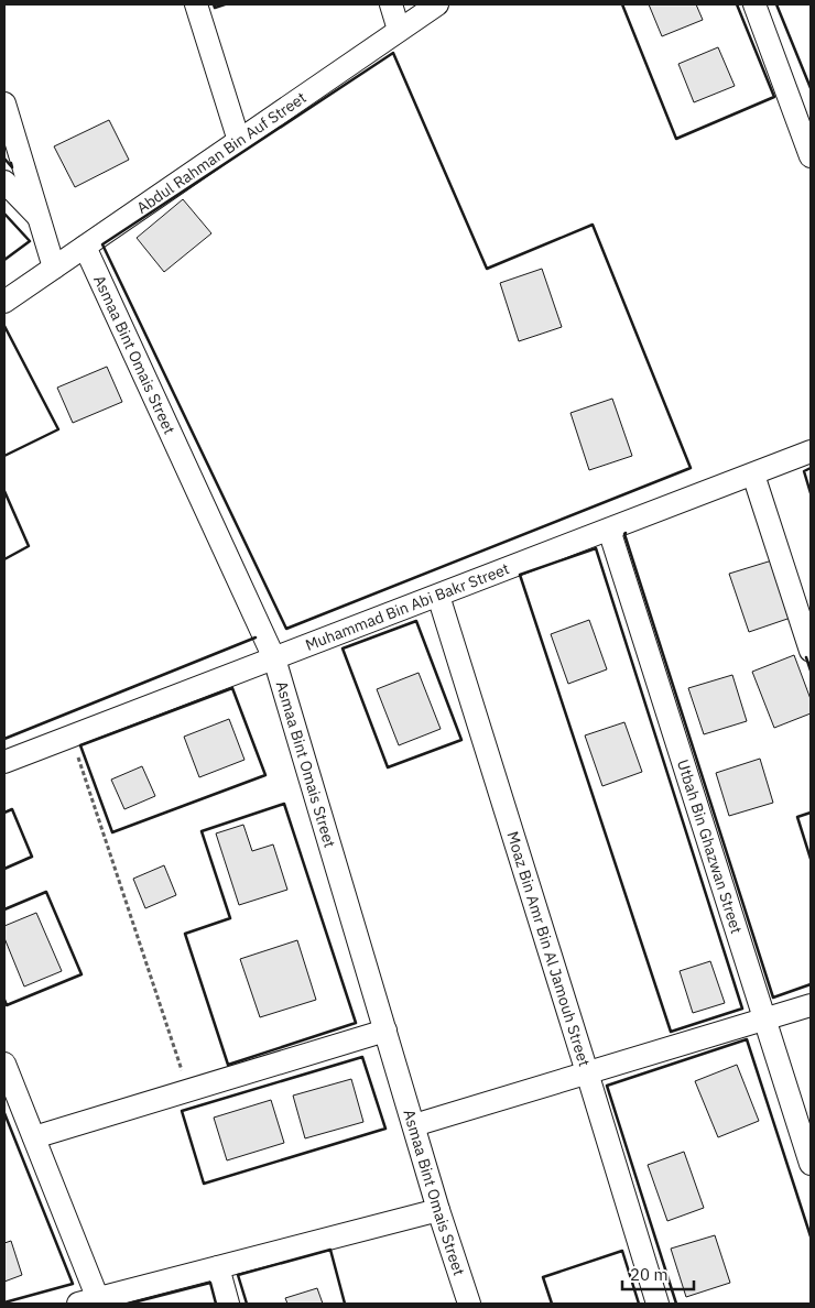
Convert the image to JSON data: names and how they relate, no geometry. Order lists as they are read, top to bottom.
{
  "streets": {
    "street": [
      "Abdul Rahman Bin Auf Street",
      "Asmaa Bint Omais Street",
      "Muhammad Bin Abi Bakr Street",
      "Utbah Bin Ghazwan Street",
      "Moaz Bin Amr Bin Al Jamouh Street"
    ]
  },
  "crossings": [
    ["Abdul Rahman Bin Auf Street", "Asmaa Bint Omais Street"],
    ["Asmaa Bint Omais Street", "Muhammad Bin Abi Bakr Street"],
    ["Muhammad Bin Abi Bakr Street", "Utbah Bin Ghazwan Street"],
    ["Muhammad Bin Abi Bakr Street", "Moaz Bin Amr Bin Al Jamouh Street"]
  ],
  "scale_bar": "20 m"
}
